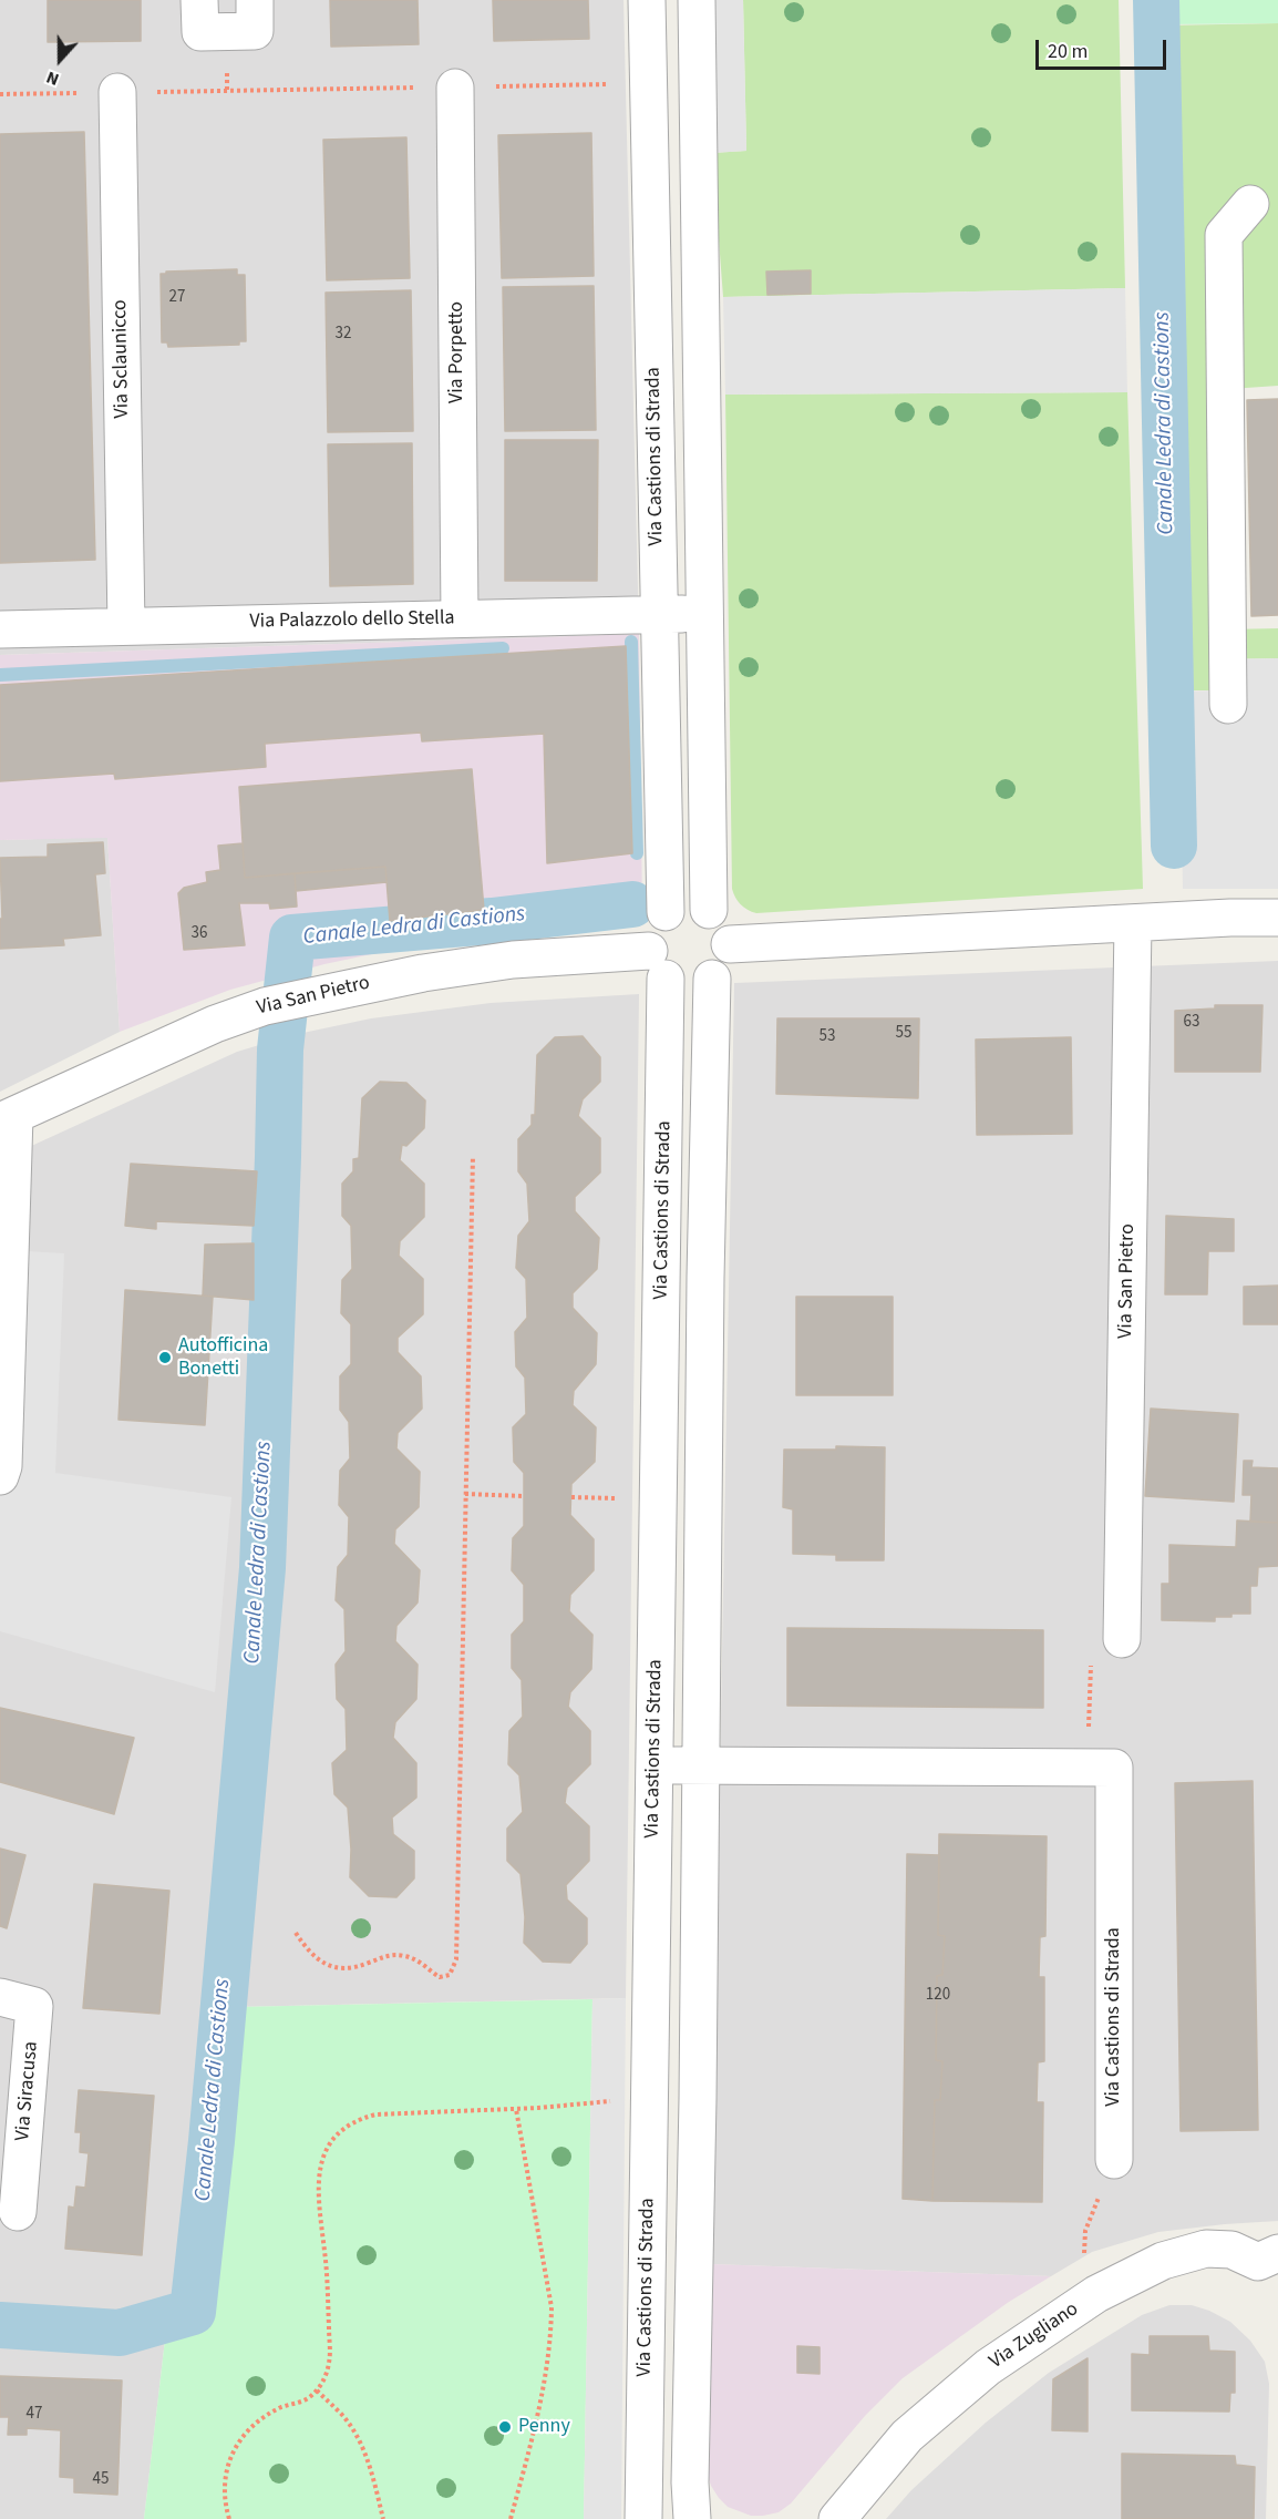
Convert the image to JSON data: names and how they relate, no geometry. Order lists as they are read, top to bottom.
{
  "streets": {
    "street": [
      "Via Porpetto",
      "Via Sclaunicco",
      "Via Castions di Strada",
      "Via Palazzolo dello Stella",
      "Via San Pietro",
      "Via Siracusa",
      "Via Zugliano"
    ]
  },
  "crossings": [
    ["Via Porpetto", "Via Palazzolo dello Stella"],
    ["Via Sclaunicco", "Via Palazzolo dello Stella"],
    ["Via Castions di Strada", "Via Palazzolo dello Stella"],
    ["Via Castions di Strada", "Via San Pietro"]
  ],
  "water": ["Canale Ledra di Castions"],
  "places": ["Autofficina Bonetti", "Penny"],
  "house_numbers": [
    "27",
    "32",
    "36",
    "63",
    "55",
    "53",
    "120",
    "47",
    "45"
  ],
  "scale_bar": "20 m",
  "north": "bottom"
}
